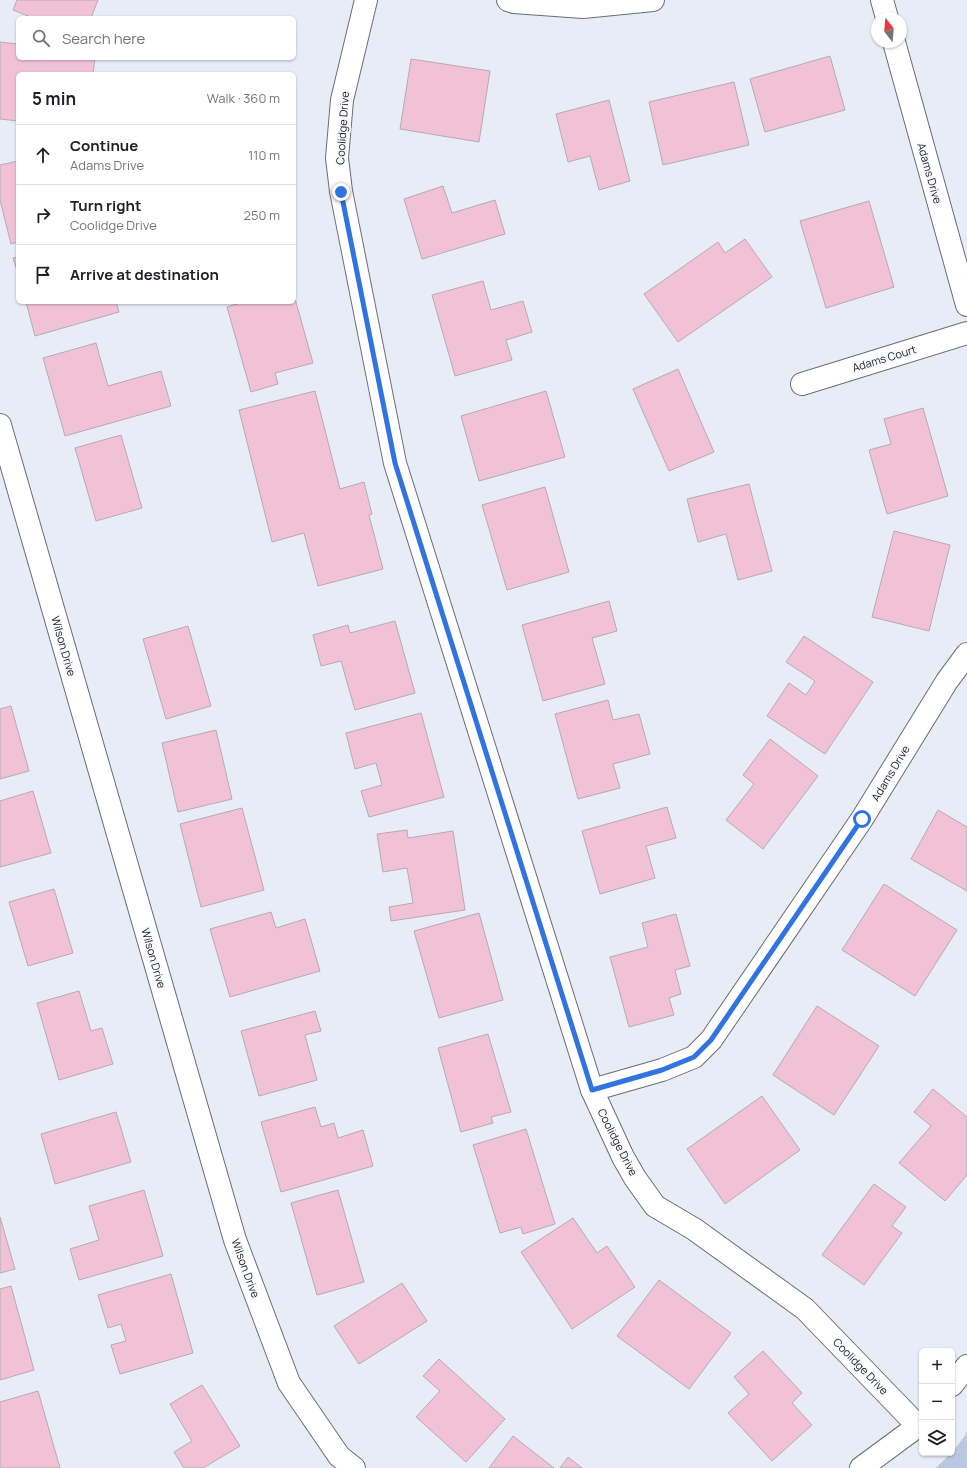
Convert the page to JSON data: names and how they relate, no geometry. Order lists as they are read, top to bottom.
{
  "streets": {
    "street": [
      "Coolidge Drive",
      "Adams Drive",
      "Adams Court",
      "Wilson Drive"
    ]
  },
  "crossings": [
    ["Coolidge Drive", "Adams Drive"]
  ],
  "north": "top",
  "page": {
    "search": "Search here",
    "heading": ["5 min", "Walk · 360 m"],
    "list": [
      ["Continue", "Adams Drive", "110 m"],
      ["Turn right", "Coolidge Drive", "250 m"],
      "Arrive at destination"
    ],
    "map_buttons": ["+", "−"]
  }
}
